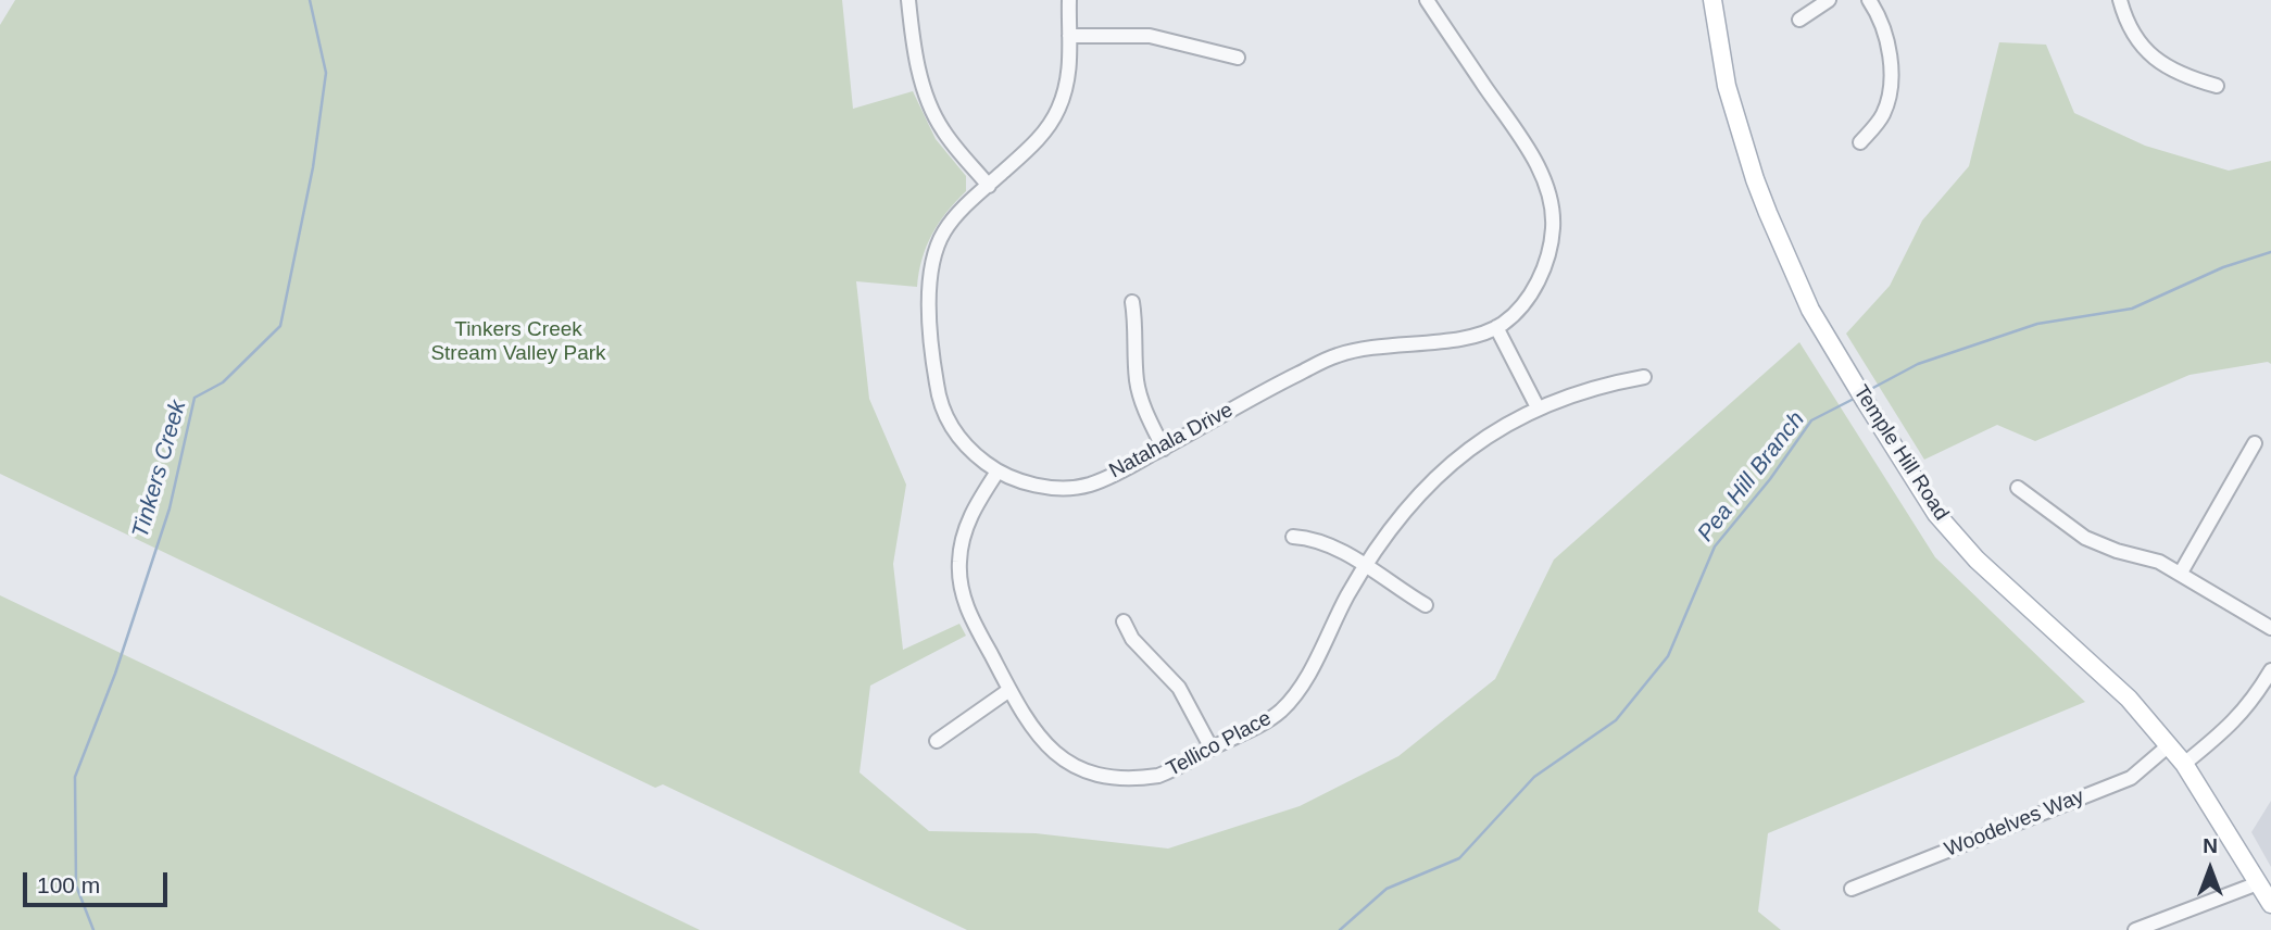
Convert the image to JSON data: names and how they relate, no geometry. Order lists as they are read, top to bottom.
{
  "streets": {
    "main road": ["Temple Hill Road"],
    "street": ["Natahala Drive", "Tellico Place", "Woodelves Way"]
  },
  "crossings": [
    ["Natahala Drive", "Tellico Place"],
    ["Temple Hill Road", "Woodelves Way"]
  ],
  "water": ["Tinkers Creek", "Pea Hill Branch"],
  "parks": ["Tinkers Creek Stream Valley Park"],
  "scale_bar": "100 m",
  "north": "top"
}
